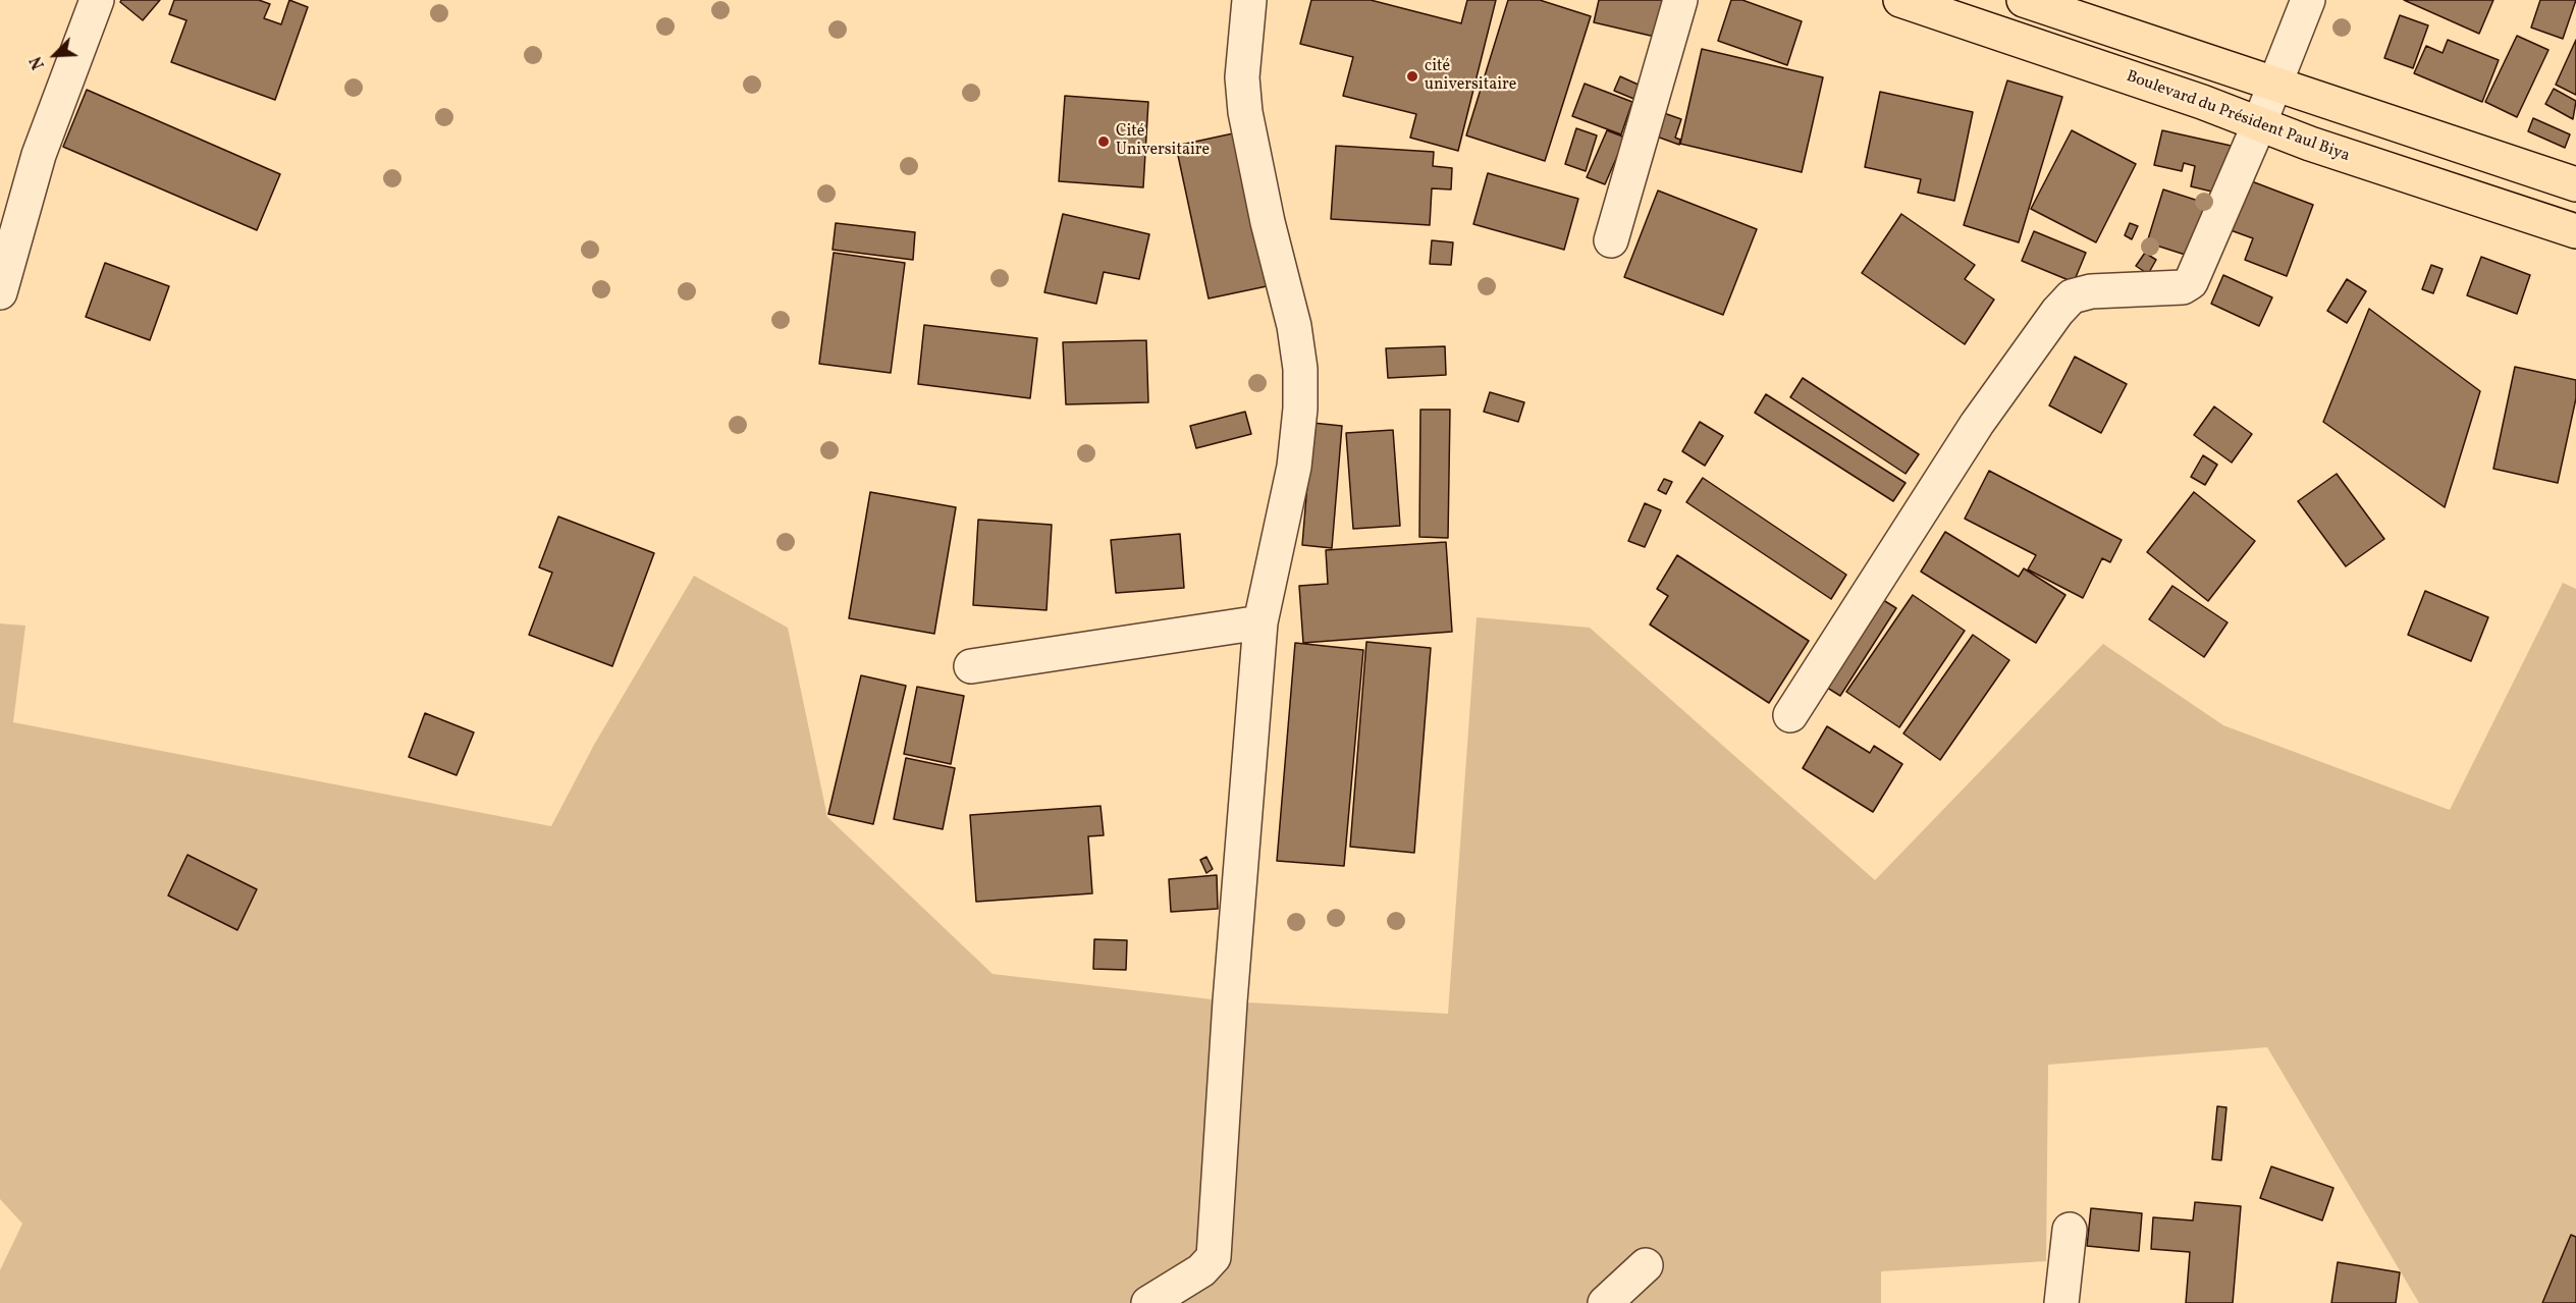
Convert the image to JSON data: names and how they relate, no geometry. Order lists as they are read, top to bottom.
{
  "streets": {
    "main road": ["Boulevard du Président Paul Biya"]
  },
  "places": ["cité universitaire", "Cité Universitaire"],
  "north": "bottom left"
}
